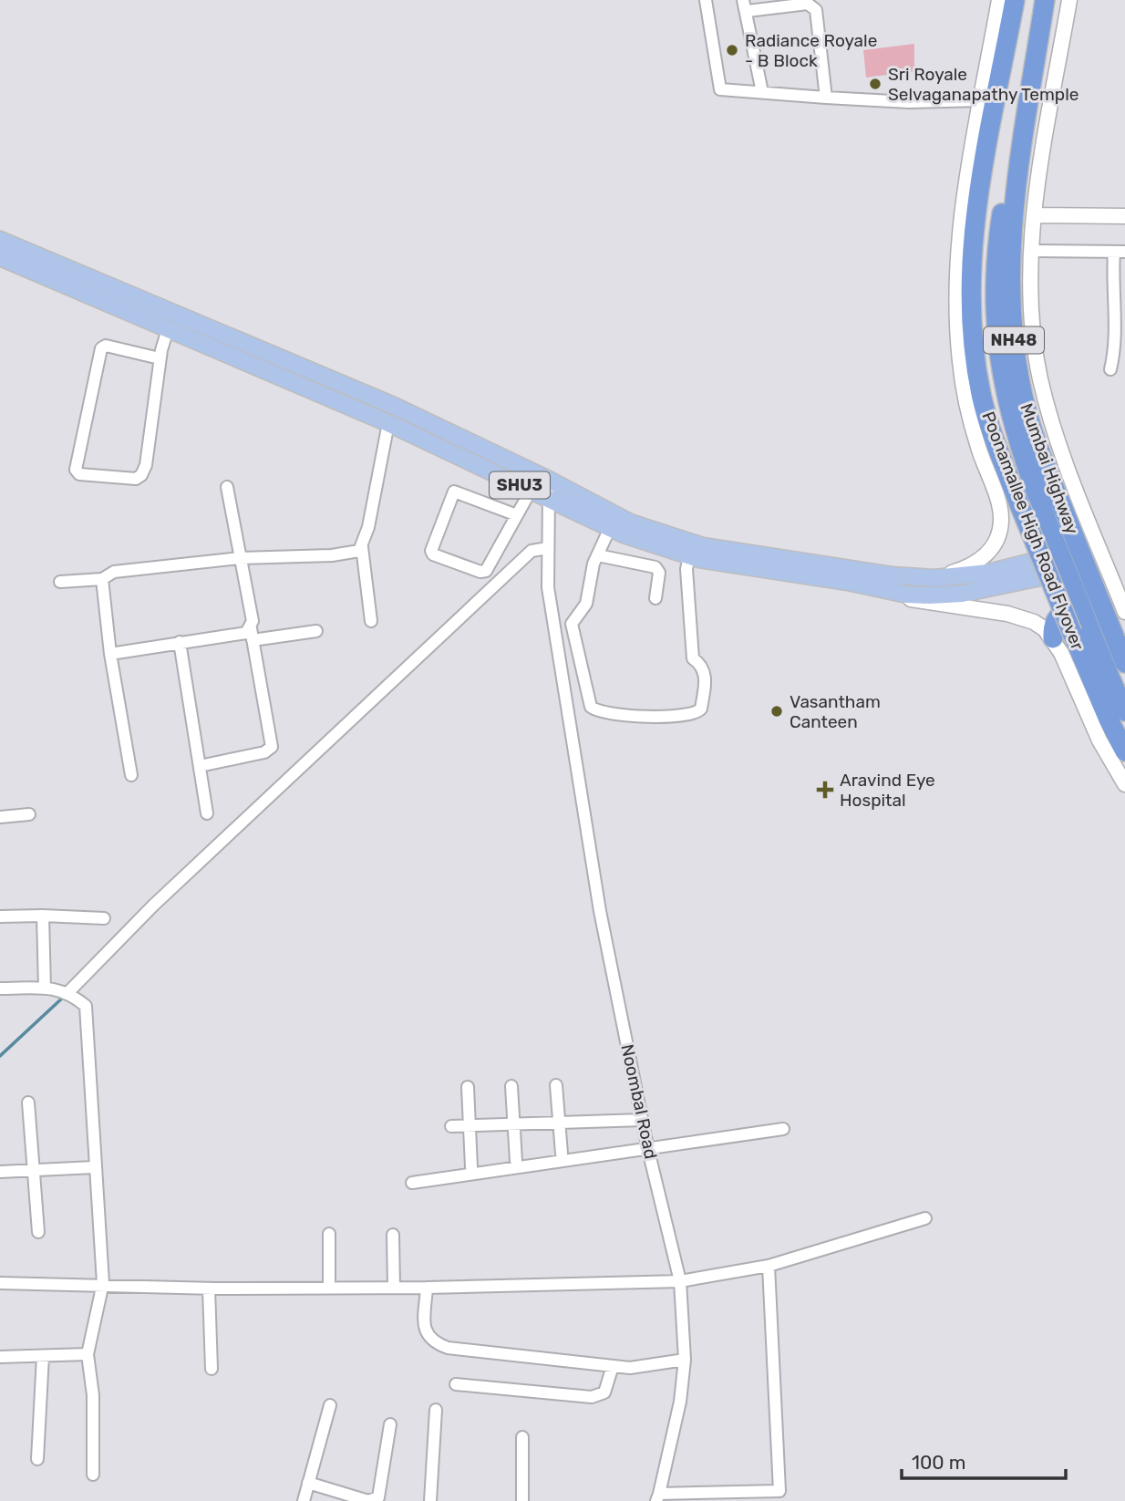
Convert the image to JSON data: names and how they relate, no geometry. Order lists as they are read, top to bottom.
{
  "streets": {
    "highway": ["NH48", "Mumbai Highway", "Poonamallee High Road Flyover"],
    "main road": ["SHU3"],
    "street": ["Noombal Road"]
  },
  "crossings": [
    ["SHU3", "Noombal Road"]
  ],
  "places": {
    "other": ["Radiance Royale - B Block", "Sri Royale Selvaganapathy Temple", "Vasantham Canteen"],
    "health": ["Aravind Eye Hospital"]
  },
  "scale_bar": "100 m"
}
